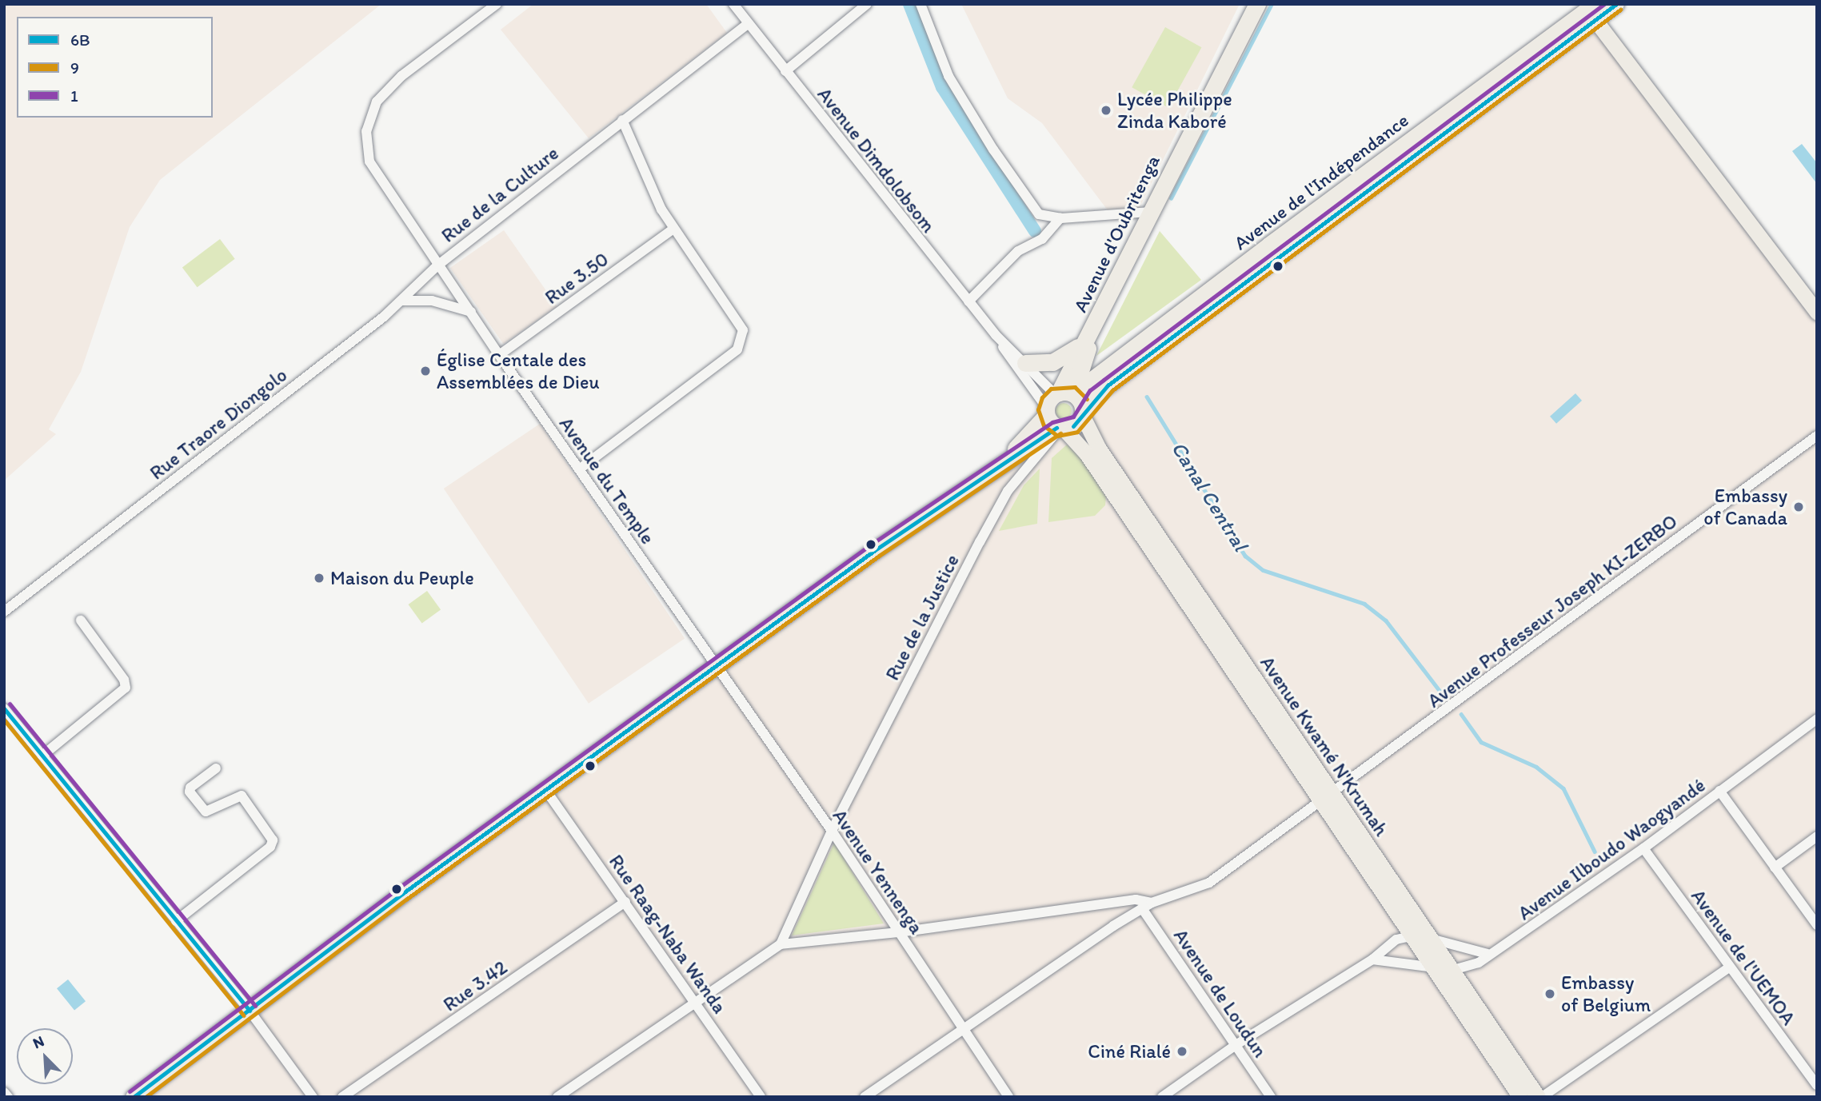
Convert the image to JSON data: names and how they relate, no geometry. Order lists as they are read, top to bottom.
{
  "streets": {
    "highway": ["Avenue d'Oubritenga"],
    "main road": ["Avenue de l'Indépendance", "Avenue Kwamé N'Krumah"],
    "street": [
      "Avenue Dimdolobsom",
      "Rue de la Culture",
      "Rue 3.50",
      "Rue Traore Diongolo",
      "Avenue du Temple",
      "Avenue Professeur Joseph KI-ZERBO",
      "Rue de la Justice",
      "Avenue Ilboudo Waogyandé",
      "Avenue Yennenga",
      "Rue Raag-Naba Wanda",
      "Avenue de l'UEMOA",
      "Rue 3.42",
      "Avenue de Loudun"
    ]
  },
  "crossings": [
    ["Avenue Dimdolobsom", "Avenue de l'Indépendance"],
    ["Avenue Dimdolobsom", "Rue de la Culture"],
    ["Avenue Dimdolobsom", "Avenue d'Oubritenga"],
    ["Avenue Dimdolobsom", "Rue de la Justice"],
    ["Avenue Dimdolobsom", "Avenue Kwamé N'Krumah"],
    ["Avenue de l'Indépendance", "Avenue d'Oubritenga"],
    ["Avenue de l'Indépendance", "Rue de la Justice"],
    ["Avenue de l'Indépendance", "Avenue Kwamé N'Krumah"],
    ["Rue de la Culture", "Rue Traore Diongolo"],
    ["Rue de la Culture", "Avenue du Temple"],
    ["Avenue d'Oubritenga", "Rue de la Justice"],
    ["Avenue d'Oubritenga", "Avenue Kwamé N'Krumah"],
    ["Rue 3.50", "Avenue du Temple"],
    ["Rue Traore Diongolo", "Avenue du Temple"],
    ["Avenue du Temple", "Avenue Yennenga"],
    ["Avenue Professeur Joseph KI-ZERBO", "Avenue Kwamé N'Krumah"],
    ["Rue de la Justice", "Avenue Kwamé N'Krumah"],
    ["Rue de la Justice", "Avenue Yennenga"],
    ["Avenue Kwamé N'Krumah", "Avenue Ilboudo Waogyandé"],
    ["Avenue Ilboudo Waogyandé", "Avenue de l'UEMOA"],
    ["Rue Raag-Naba Wanda", "Rue 3.42"]
  ],
  "water": ["Canal Central"],
  "places": [
    "Lycée Philippe Zinda Kaboré",
    "Église Centale des Assemblées de Dieu",
    "Embassy of Canada",
    "Maison du Peuple",
    "Embassy of Belgium",
    "Ciné Rialé"
  ],
  "lines": ["transit line 6B", "transit line 1", "transit line 9"],
  "legend": ["6B", "9", "1"],
  "north": "top left"
}
